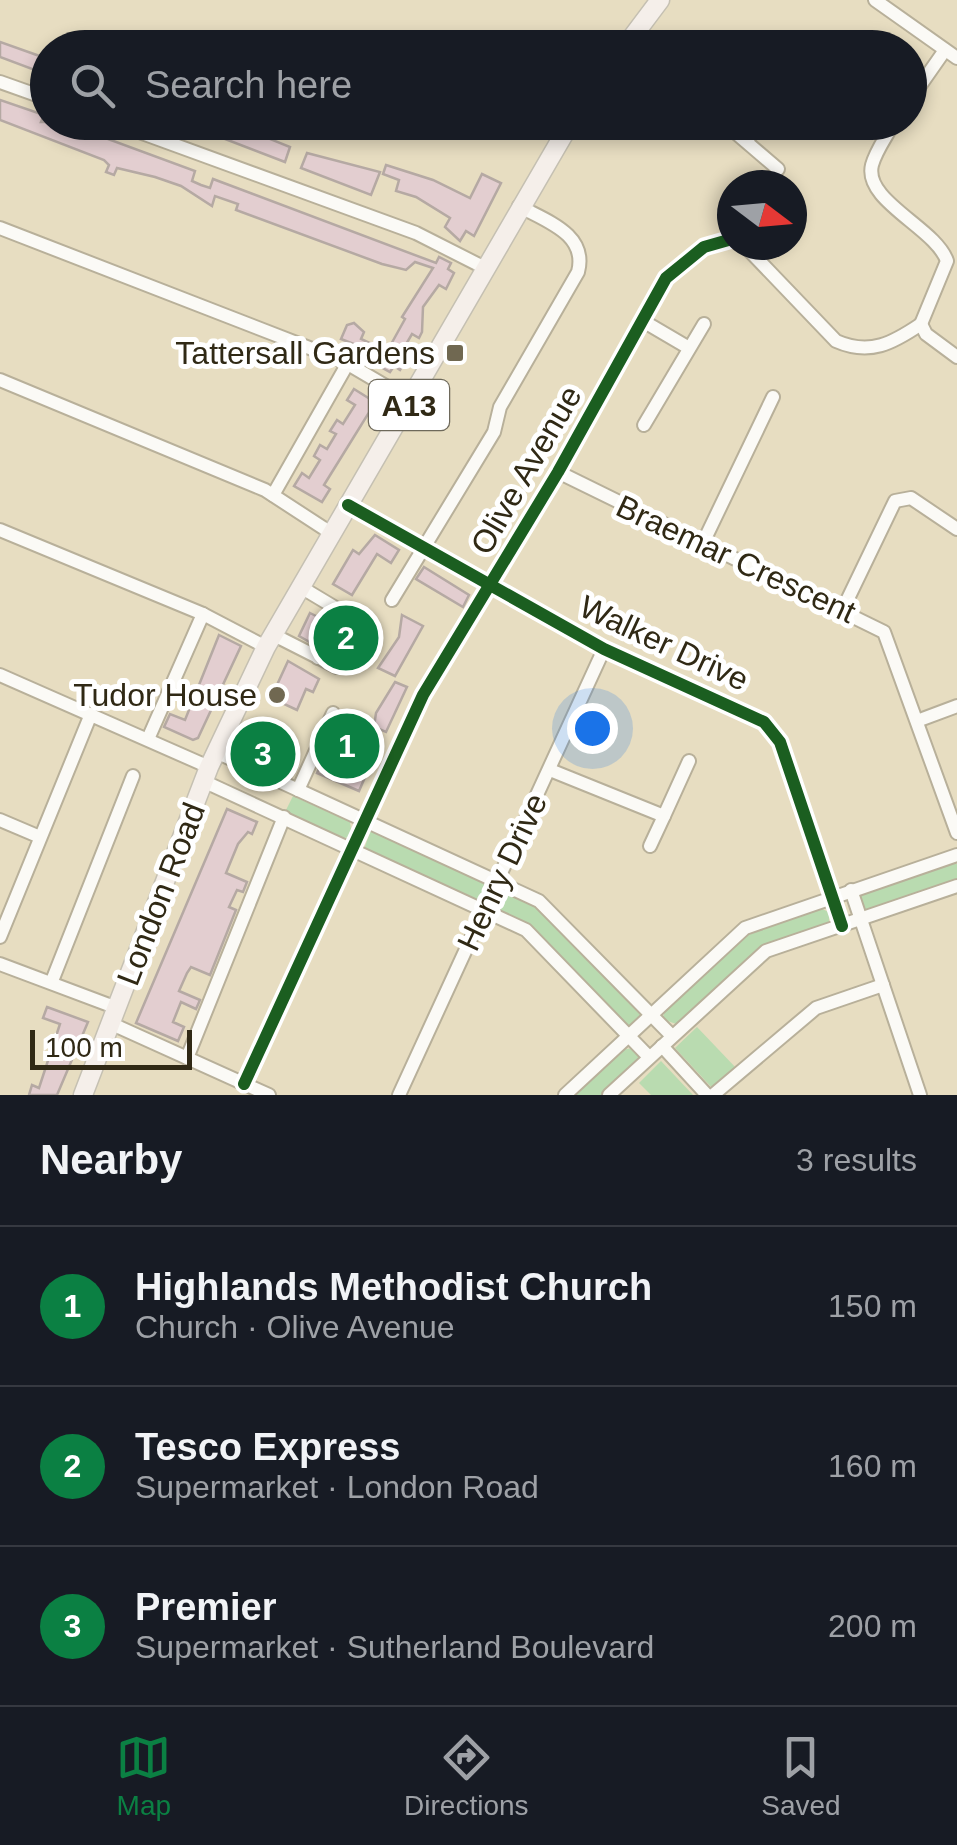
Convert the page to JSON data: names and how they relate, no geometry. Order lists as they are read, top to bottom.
{
  "streets": {
    "main road": ["A13", "London Road"],
    "street": [
      "Olive Avenue",
      "Braemar Crescent",
      "Walker Drive",
      "Henry Drive"
    ]
  },
  "crossings": [
    ["Olive Avenue", "Braemar Crescent"],
    ["Olive Avenue", "Walker Drive"],
    ["Walker Drive", "Henry Drive"],
    ["Walker Drive", "London Road"]
  ],
  "places": {
    "transit": ["Tattersall Gardens"],
    "other": ["Tudor House"]
  },
  "scale_bar": "100 m",
  "north": "right",
  "page": {
    "search": "Search here",
    "pins": ["2", "1", "3"],
    "scale": "100 m",
    "heading": ["Nearby", "3 results"],
    "list": [
      {
        "mark": "1",
        "name": "Highlands Methodist Church",
        "note": "Church · Olive Avenue",
        "value": "150 m"
      },
      {
        "mark": "2",
        "name": "Tesco Express",
        "note": "Supermarket · London Road",
        "value": "160 m"
      },
      {
        "mark": "3",
        "name": "Premier",
        "note": "Supermarket · Sutherland Boulevard",
        "value": "200 m"
      }
    ],
    "nav": ["Map", "Directions", "Saved"]
  }
}
